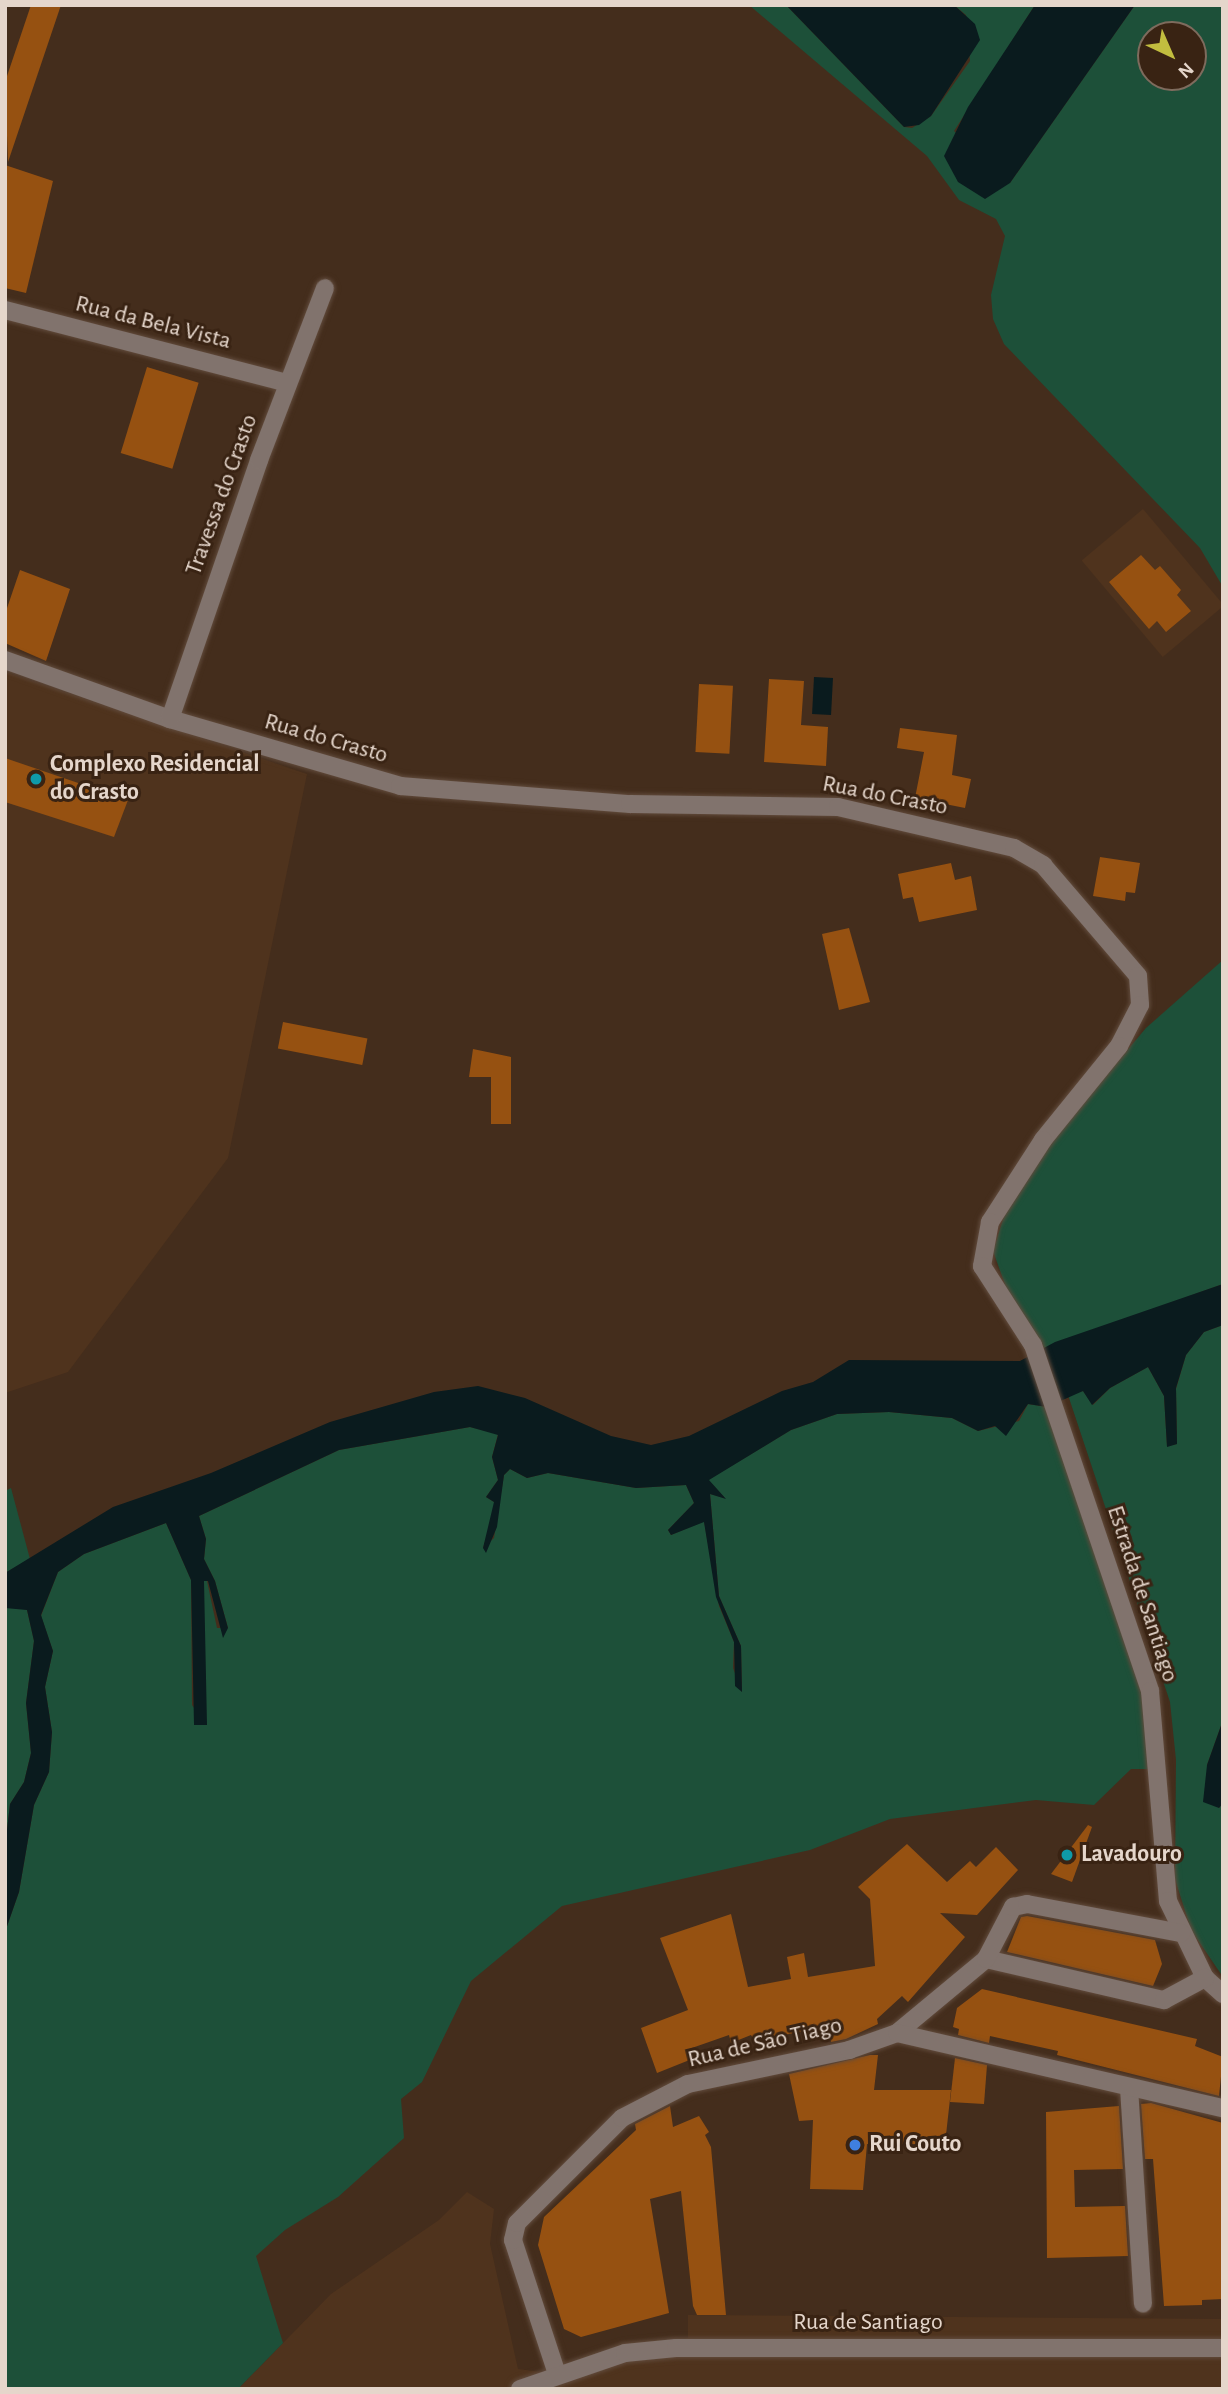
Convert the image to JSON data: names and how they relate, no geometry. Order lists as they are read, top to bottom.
{
  "streets": {
    "street": [
      "Rua da Bela Vista",
      "Travessa do Crasto",
      "Rua do Crasto",
      "Estrada de Santiago",
      "Rua de São Tiago",
      "Rua de Santiago"
    ]
  },
  "crossings": [
    ["Rua da Bela Vista", "Travessa do Crasto"],
    ["Travessa do Crasto", "Rua do Crasto"],
    ["Rua do Crasto", "Estrada de Santiago"],
    ["Rua de São Tiago", "Rua de Santiago"]
  ],
  "places": ["Complexo Residencial do Crasto", "Lavadouro", "Rui Couto"],
  "north": "bottom right"
}
